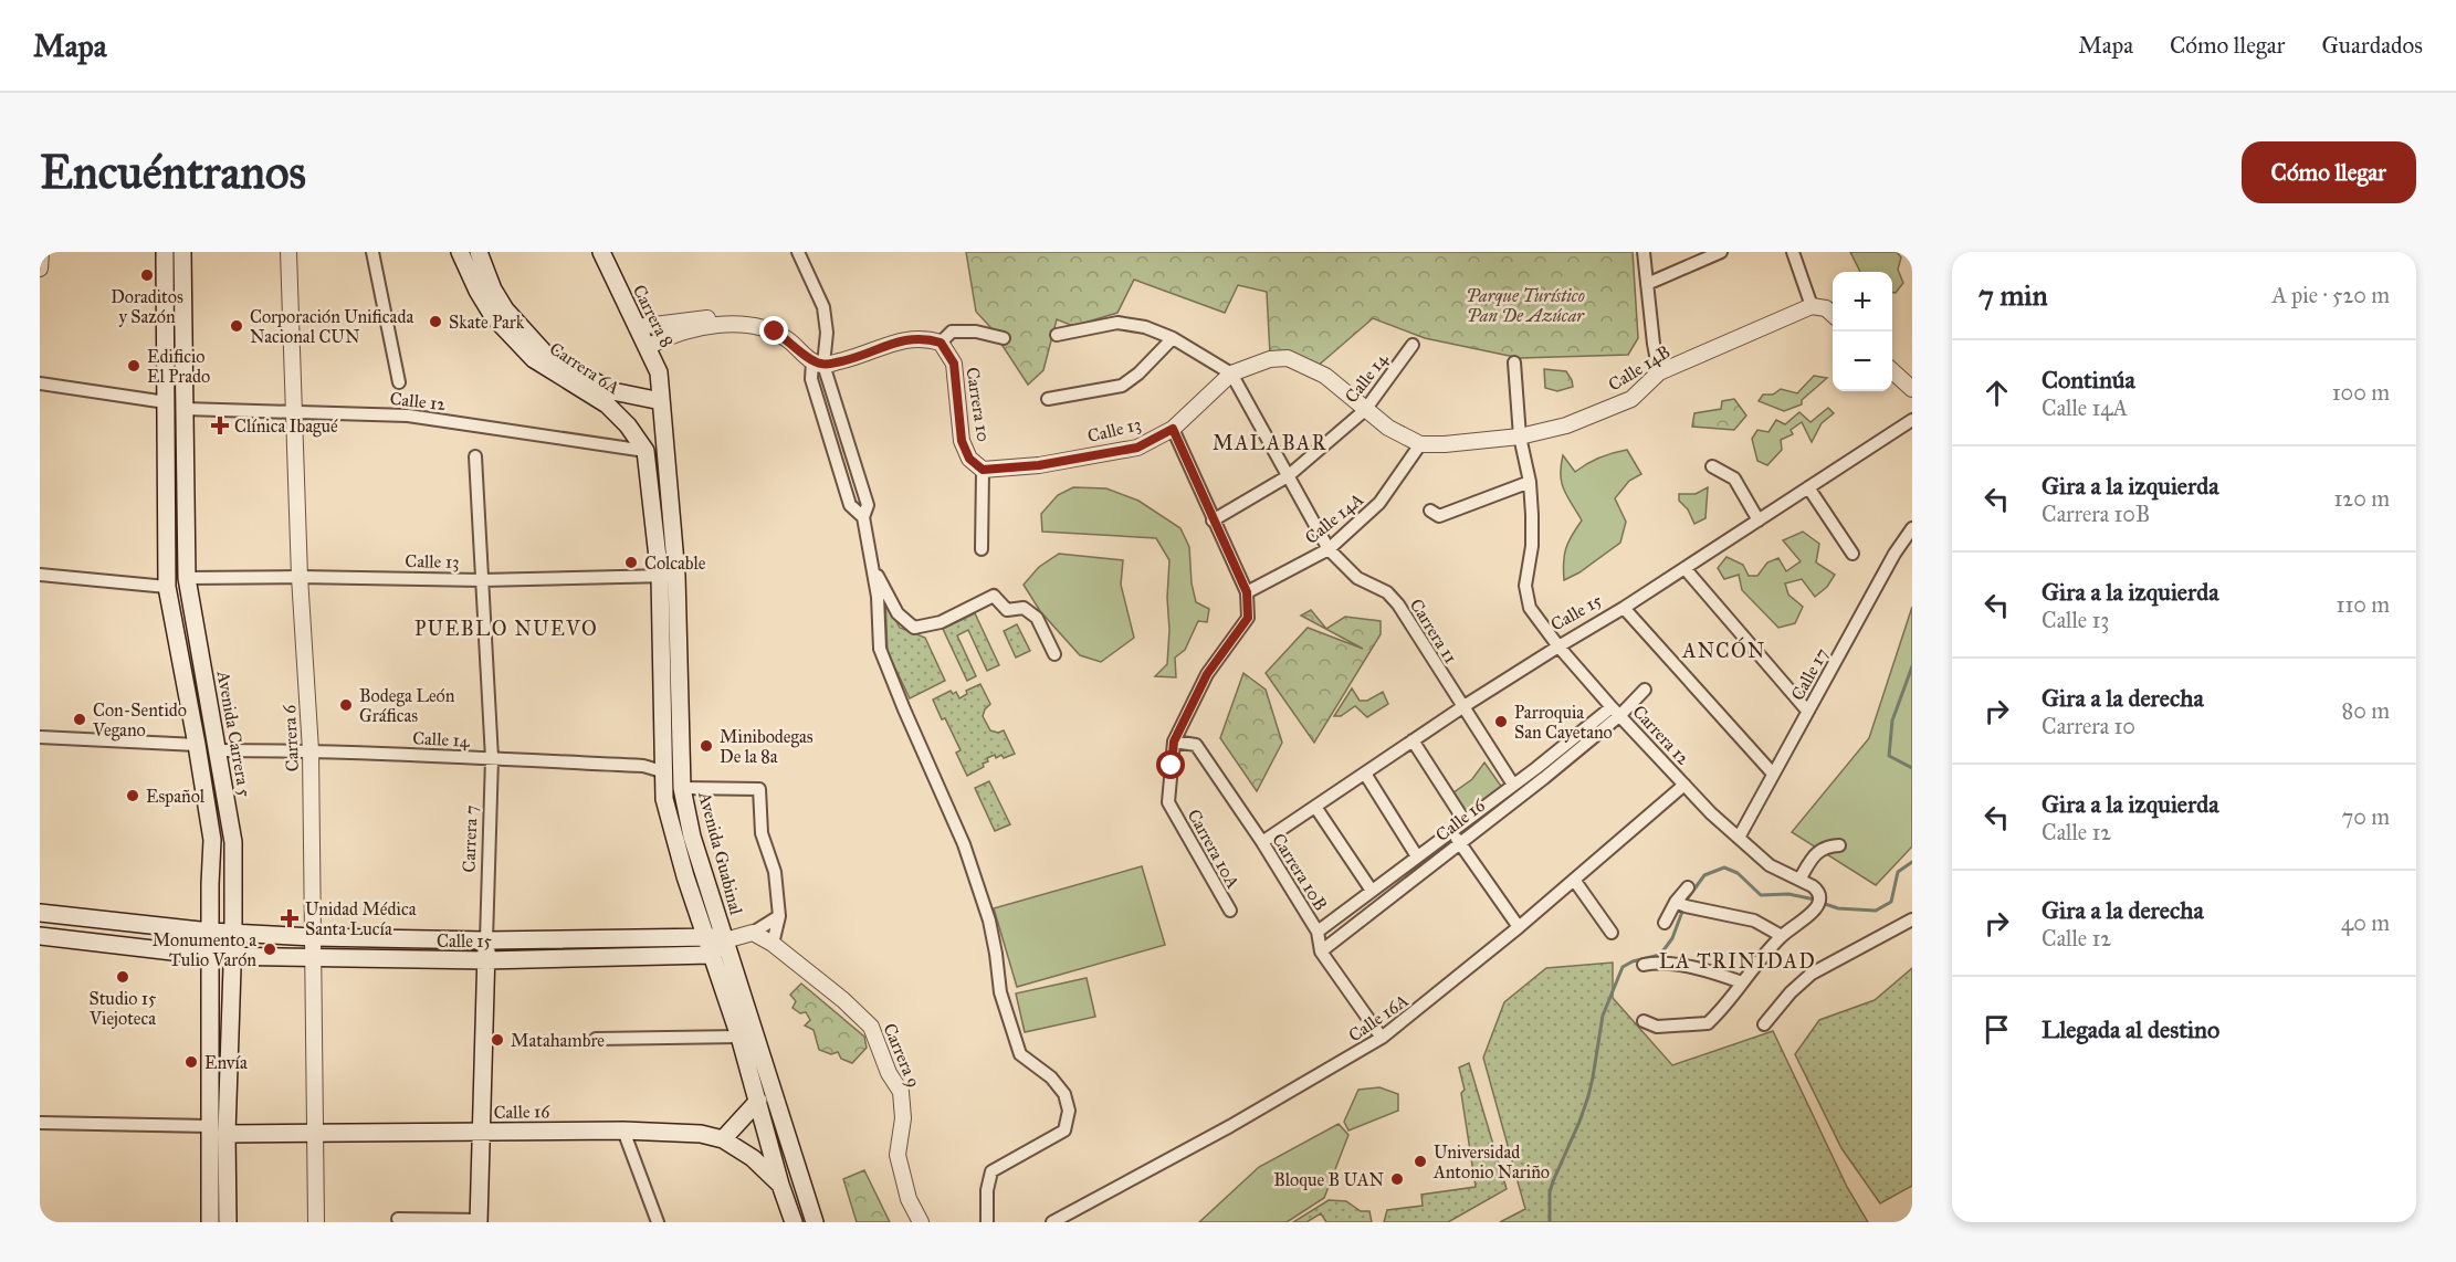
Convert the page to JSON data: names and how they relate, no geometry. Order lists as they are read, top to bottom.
{
  "streets": {
    "main road": [
      "Carrera 8",
      "Carrera 6A",
      "Calle 15",
      "Avenida Carrera 5",
      "Calle 16",
      "Carrera 7",
      "Avenida Guabinal"
    ],
    "street": [
      "Calle 14B",
      "Calle 14",
      "Calle 12",
      "Carrera 10",
      "Calle 13",
      "Calle 14A",
      "Carrera 11",
      "Calle 17",
      "Carrera 12",
      "Carrera 6",
      "Carrera 10A",
      "Carrera 10B",
      "Calle 16A",
      "Carrera 9"
    ]
  },
  "crossings": [
    ["Carrera 8", "Avenida Guabinal"],
    ["Carrera 6A", "Calle 12"],
    ["Calle 14B", "Calle 14A"],
    ["Calle 14B", "Carrera 12"],
    ["Calle 14", "Carrera 11"],
    ["Calle 14", "Avenida Carrera 5"],
    ["Calle 14", "Carrera 6"],
    ["Calle 14", "Carrera 7"],
    ["Calle 12", "Avenida Carrera 5"],
    ["Calle 12", "Carrera 6"],
    ["Carrera 10", "Calle 13"],
    ["Calle 13", "Carrera 11"],
    ["Calle 13", "Avenida Carrera 5"],
    ["Calle 13", "Carrera 6"],
    ["Calle 13", "Carrera 7"],
    ["Calle 13", "Avenida Guabinal"],
    ["Calle 14A", "Carrera 11"],
    ["Calle 15", "Carrera 11"],
    ["Calle 15", "Avenida Carrera 5"],
    ["Calle 15", "Carrera 12"],
    ["Calle 15", "Carrera 6"],
    ["Calle 15", "Carrera 7"],
    ["Calle 15", "Avenida Guabinal"],
    ["Calle 15", "Carrera 10B"],
    ["Calle 15", "Carrera 9"],
    ["Carrera 11", "Calle 16"],
    ["Calle 17", "Carrera 12"],
    ["Avenida Carrera 5", "Calle 16"],
    ["Carrera 12", "Calle 16"],
    ["Carrera 12", "Calle 16A"],
    ["Carrera 6", "Calle 16"],
    ["Calle 16", "Carrera 7"],
    ["Calle 16", "Carrera 10B"],
    ["Carrera 10A", "Carrera 10B"],
    ["Carrera 10B", "Calle 16A"]
  ],
  "districts": [
    "MALABAR",
    "PUEBLO NUEVO",
    "ANCÓN",
    "LA TRINIDAD"
  ],
  "parks": ["Parque Turístico Pan De Azúcar"],
  "places": {
    "other": [
      "Doraditos y Sazón",
      "Skate Park",
      "Corporación Unificada Nacional CUN",
      "Edificio El Prado",
      "Colcable",
      "Bodega León Gráficas",
      "Con-Sentido Vegano",
      "Parroquia San Cayetano",
      "Minibodegas De la 8a",
      "Español",
      "Monumento a Tulio Varón",
      "Studio 15 Viejoteca",
      "Matahambre",
      "Envía",
      "Universidad Antonio Nariño",
      "Bloque B UAN"
    ],
    "health": ["Clínica Ibagué", "Unidad Médica Santa Lucía"]
  },
  "page": {
    "header": "Mapa",
    "nav": ["Mapa", "Cómo llegar", "Guardados"],
    "buttons": "Cómo llegar",
    "title": "Encuéntranos",
    "heading": ["7 min", "A pie · 520 m"],
    "map_buttons": ["+", "−"],
    "list": [
      ["Continúa", "Calle 14A", "100 m"],
      ["Gira a la izquierda", "Carrera 10B", "120 m"],
      ["Gira a la izquierda", "Calle 13", "110 m"],
      ["Gira a la derecha", "Carrera 10", "80 m"],
      ["Gira a la izquierda", "Calle 12", "70 m"],
      ["Gira a la derecha", "Calle 12", "40 m"],
      "Llegada al destino"
    ]
  }
}
